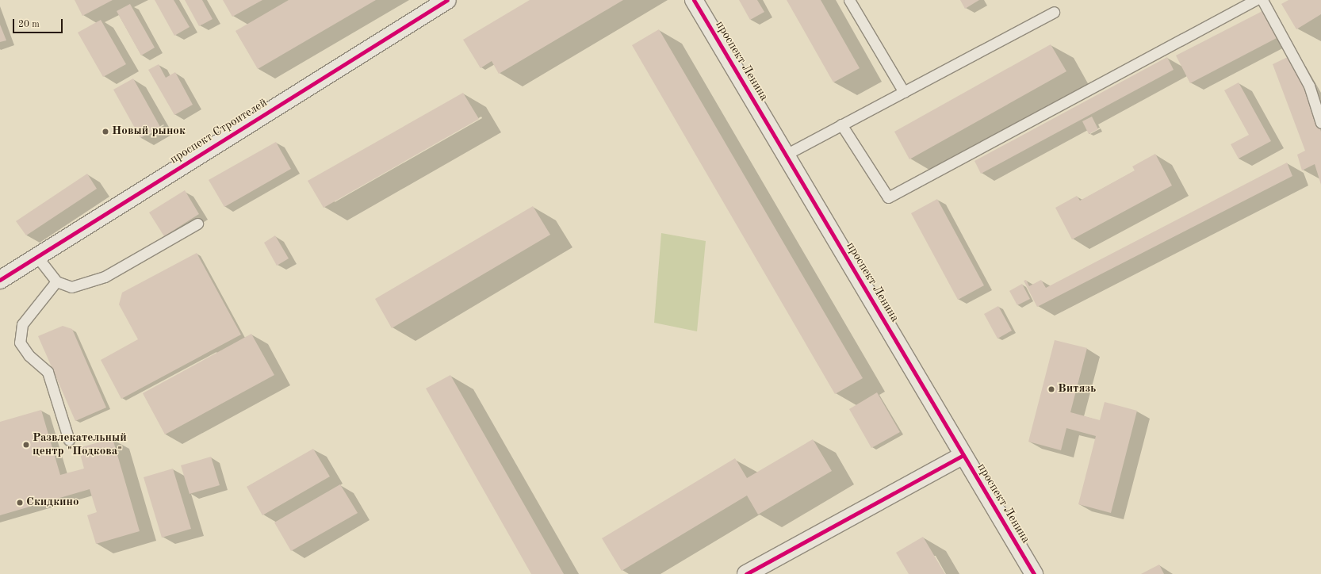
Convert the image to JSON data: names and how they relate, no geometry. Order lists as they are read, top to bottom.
{
  "streets": {
    "street": ["проспект Ленина", "проспект Строителей"]
  },
  "places": [
    "Новый рынок",
    "Витязь",
    "Развлекательный центр \"Подкова\"",
    "Скидкино"
  ],
  "scale_bar": "20 m"
}
